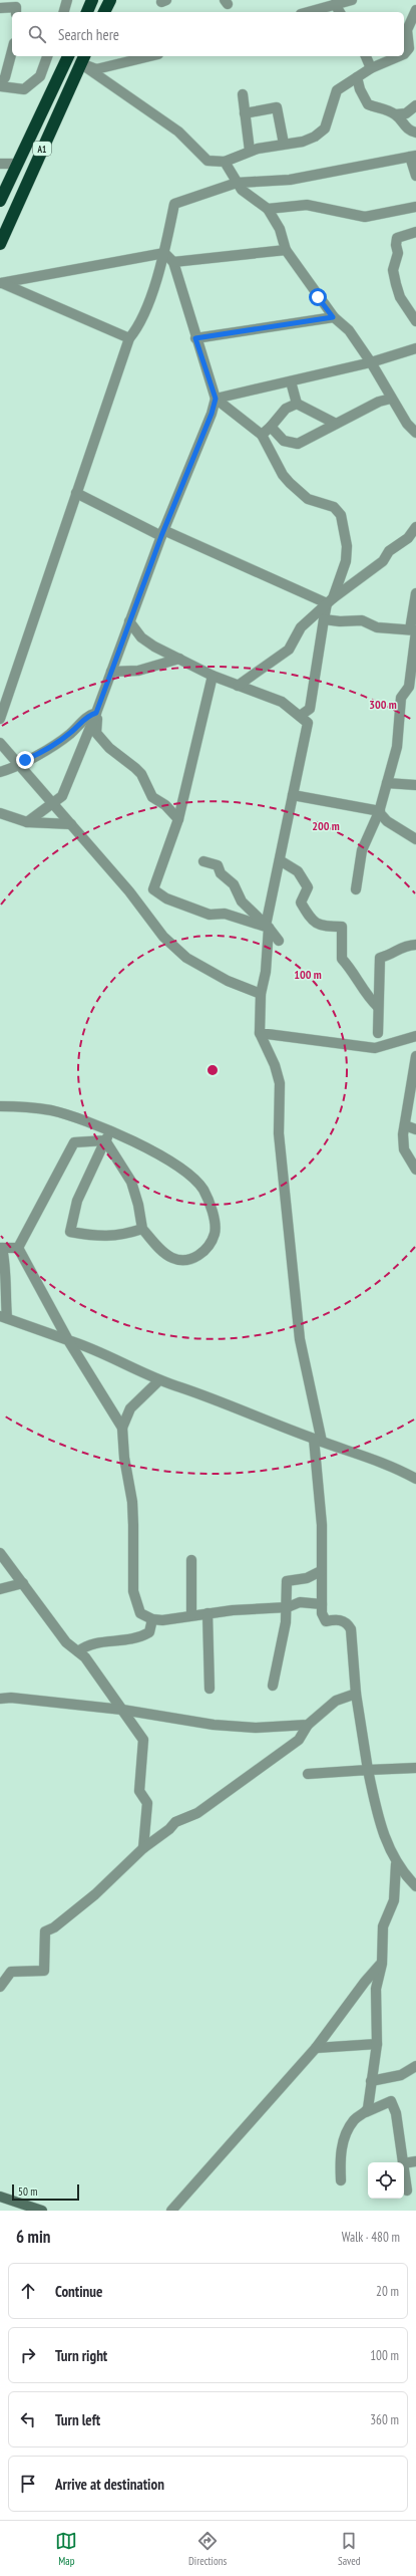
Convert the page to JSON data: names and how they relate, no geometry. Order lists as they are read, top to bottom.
{
  "streets": {
    "highway": ["A1"]
  },
  "scale_bar": "50 m",
  "page": {
    "search": "Search here",
    "scale": "50 m",
    "heading": ["6 min", "Walk · 480 m"],
    "list": [
      ["Continue", "20 m"],
      ["Turn right", "100 m"],
      ["Turn left", "360 m"],
      "Arrive at destination"
    ],
    "nav": ["Map", "Directions", "Saved"]
  },
  "rings": ["300 m", "200 m", "100 m"]
}
